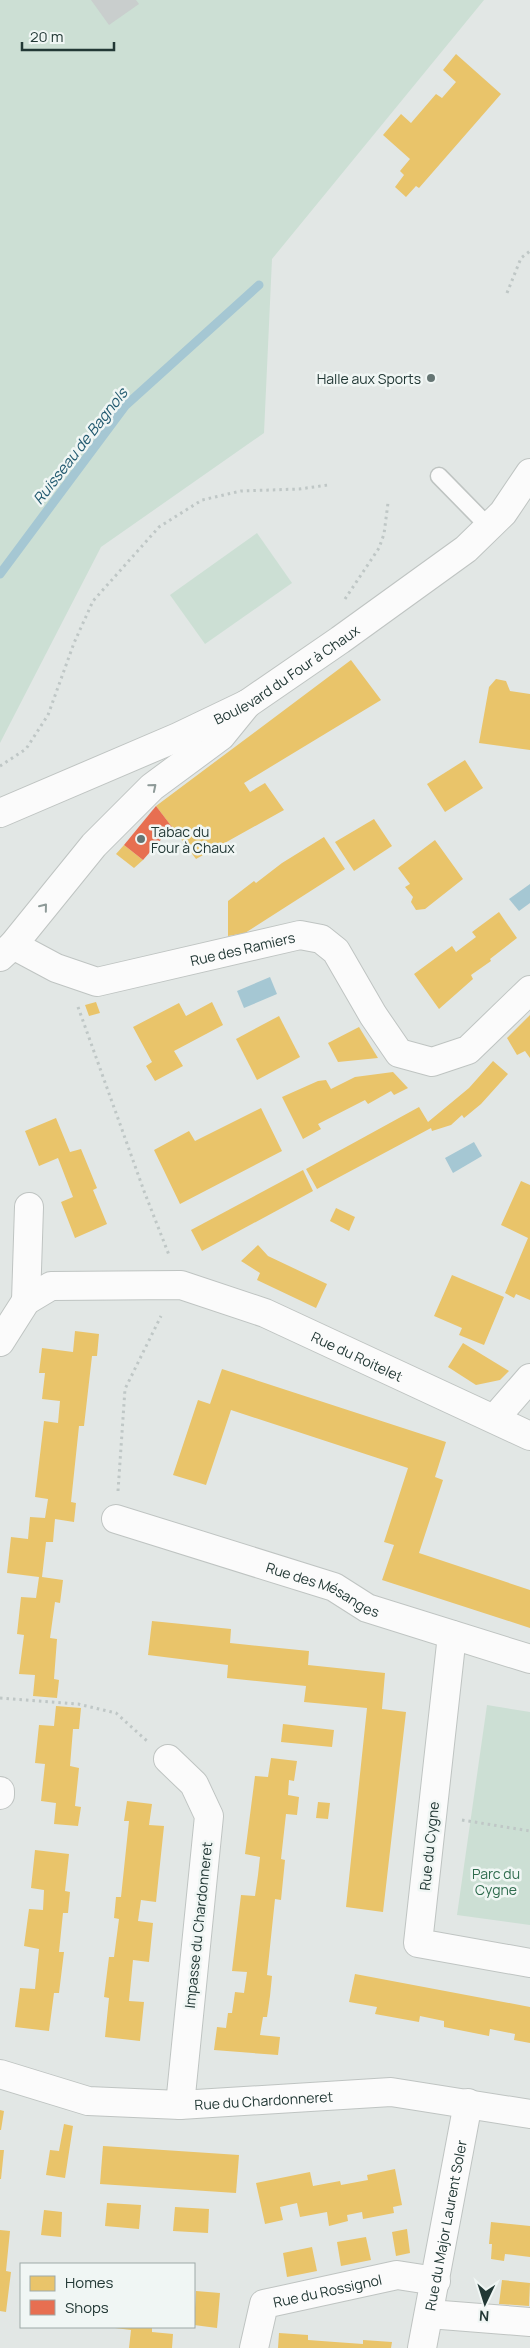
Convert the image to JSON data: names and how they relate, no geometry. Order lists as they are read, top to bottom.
{
  "streets": {
    "street": [
      "Boulevard du Four à Chaux",
      "Rue des Ramiers",
      "Rue du Roitelet",
      "Rue des Mésanges",
      "Rue du Cygne",
      "Impasse du Chardonneret",
      "Rue du Chardonneret",
      "Rue du Major Laurent Soler",
      "Rue du Rossignol"
    ]
  },
  "crossings": [
    ["Rue des Mésanges", "Rue du Cygne"],
    ["Impasse du Chardonneret", "Rue du Chardonneret"],
    ["Rue du Chardonneret", "Rue du Major Laurent Soler"],
    ["Rue du Major Laurent Soler", "Rue du Rossignol"]
  ],
  "water": ["Ruisseau de Bagnols"],
  "parks": ["Parc du Cygne"],
  "places": ["Halle aux Sports", "Tabac du Four à Chaux"],
  "legend": ["Homes", "Shops"],
  "scale_bar": "20 m",
  "north": "bottom"
}
